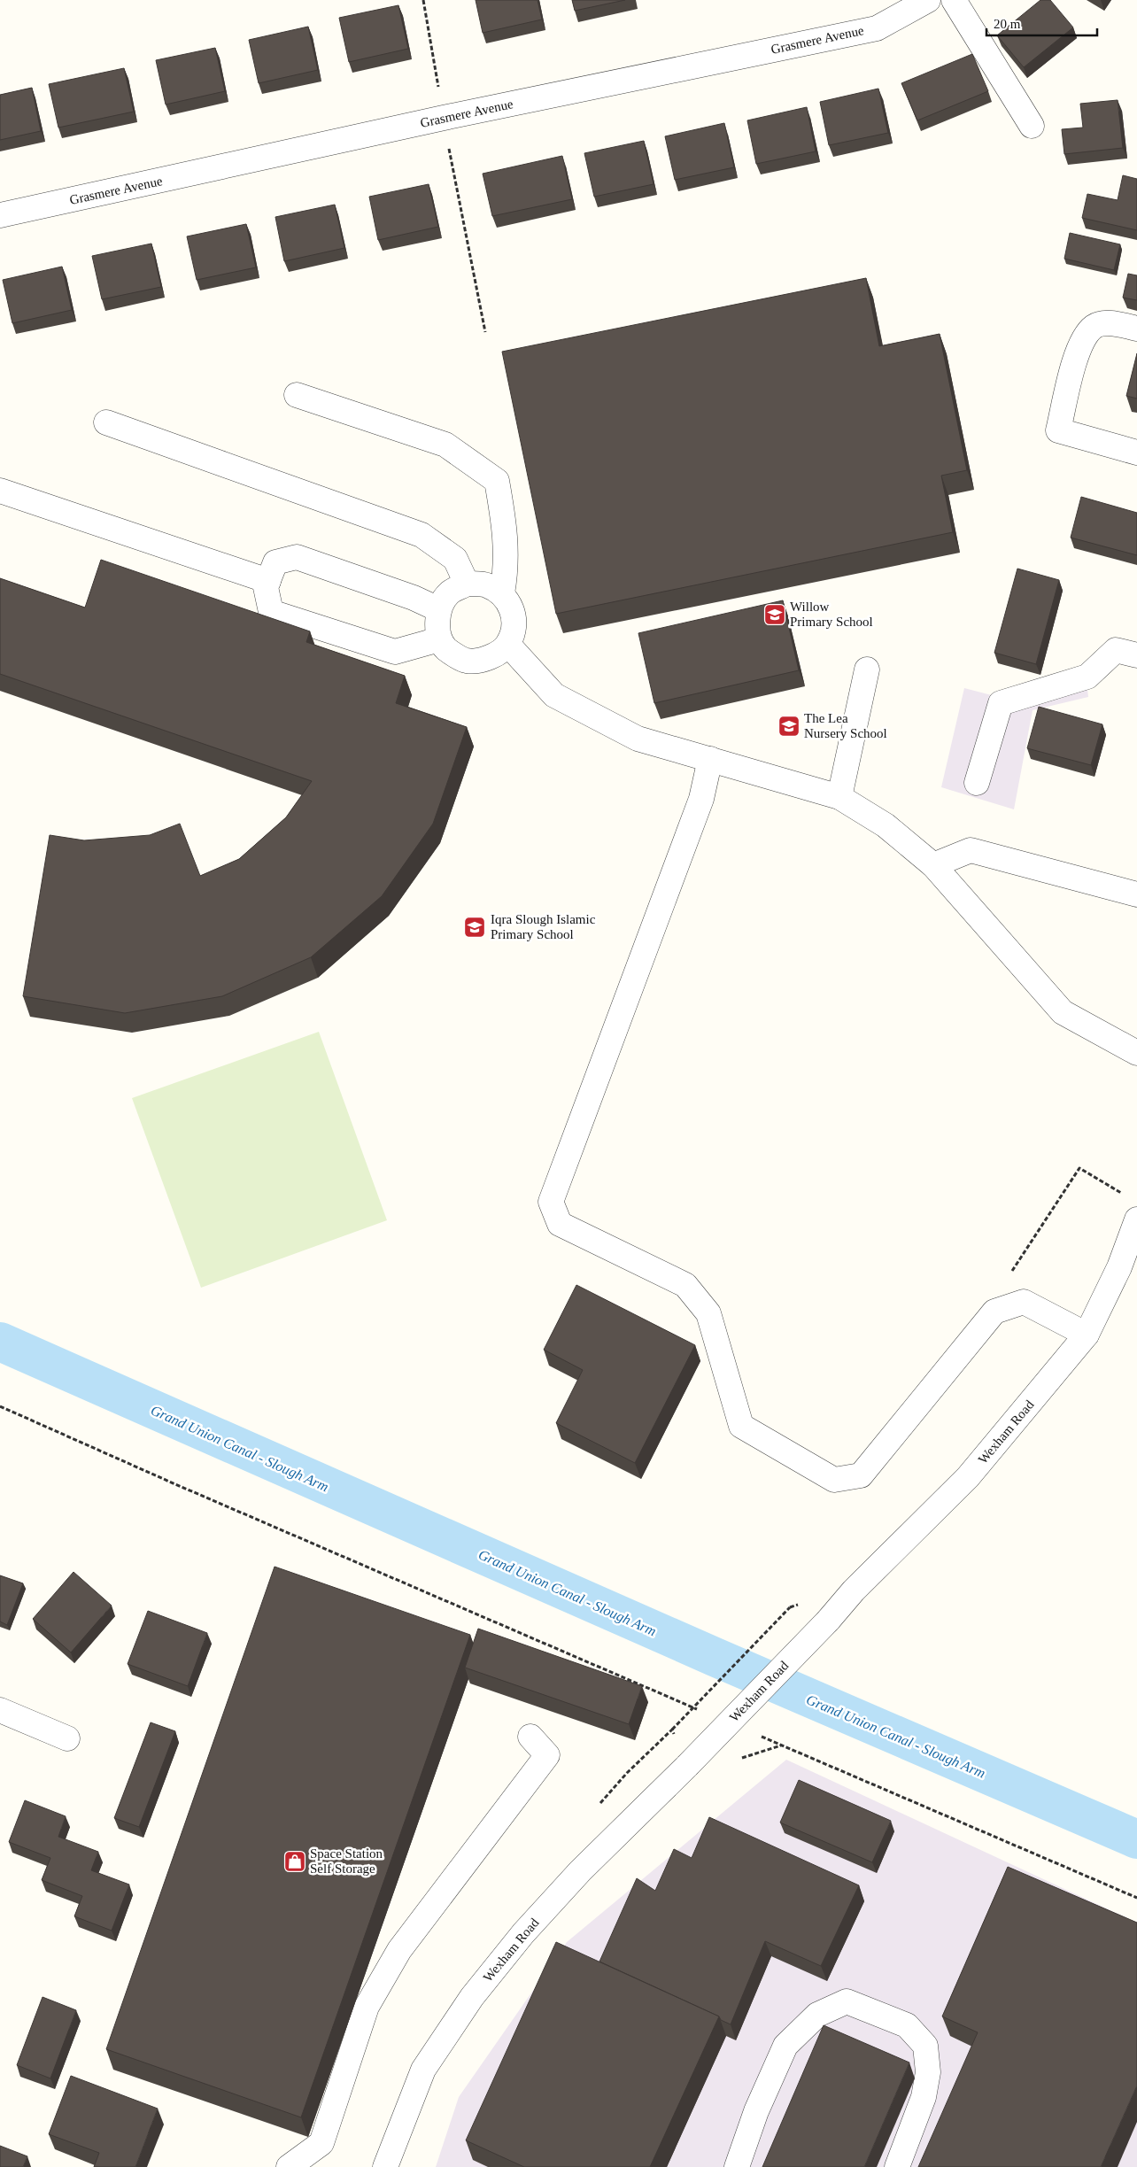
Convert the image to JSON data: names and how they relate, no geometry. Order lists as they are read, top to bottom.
{
  "streets": {
    "street": ["Grasmere Avenue", "Wexham Road"]
  },
  "water": ["Grand Union Canal - Slough Arm"],
  "places": {
    "school or university": ["Willow Primary School", "The Lea Nursery School", "Iqra Slough Islamic Primary School"],
    "shop": ["Space Station Self Storage"]
  },
  "scale_bar": "20 m"
}
